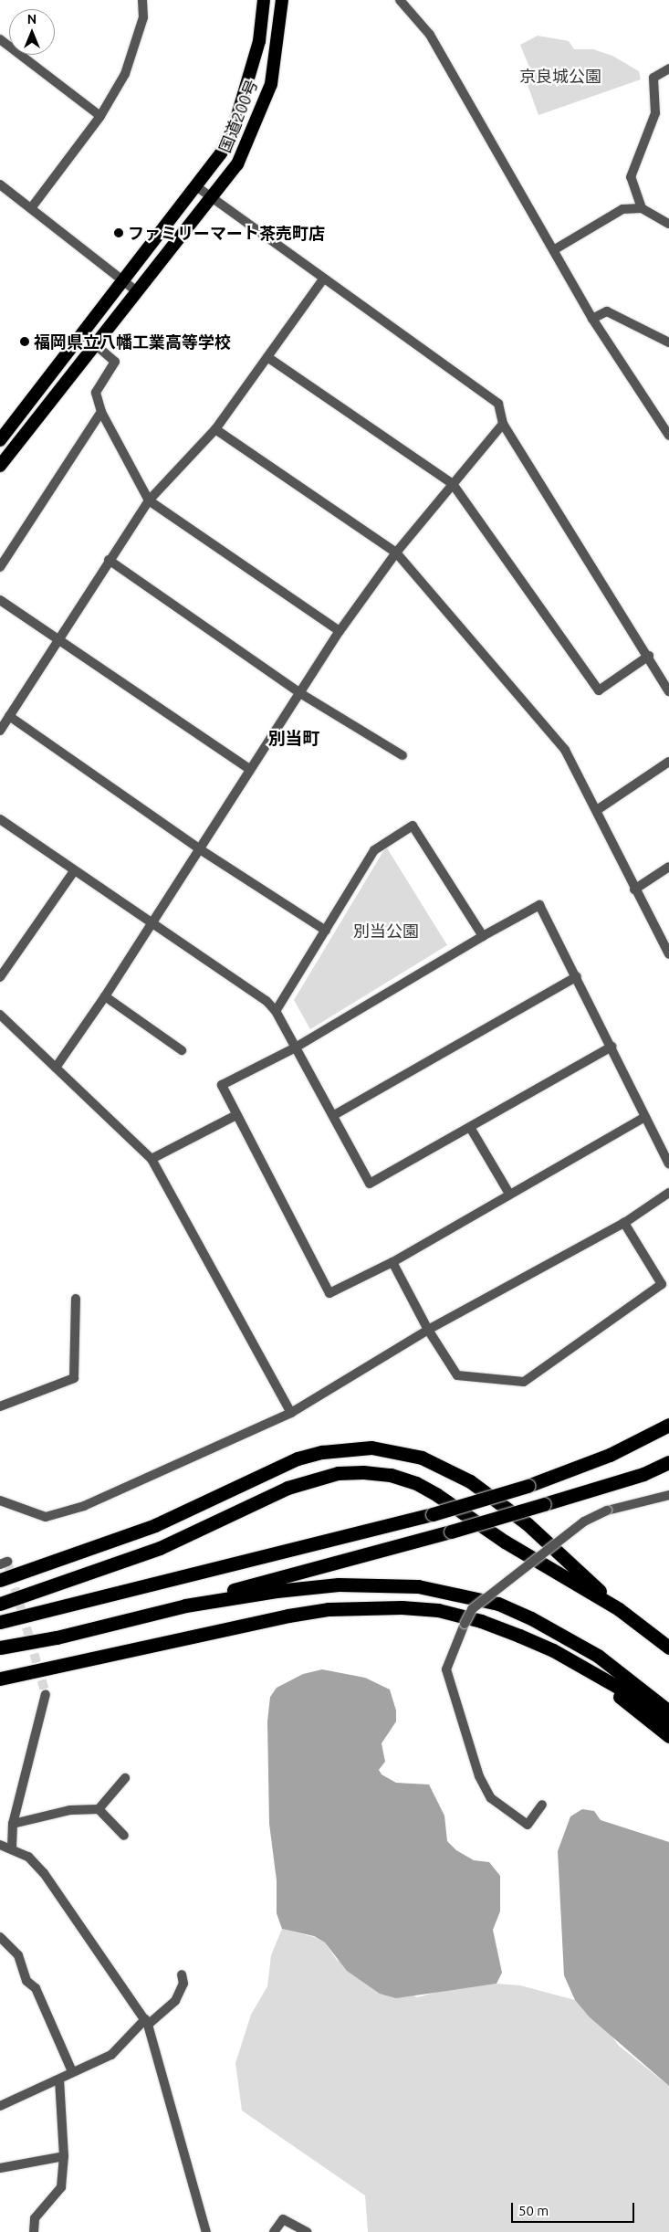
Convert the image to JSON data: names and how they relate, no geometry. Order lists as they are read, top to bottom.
{
  "streets": {
    "highway": ["国道200号"]
  },
  "districts": ["別当町"],
  "parks": ["京良城公園", "別当公園"],
  "places": ["ファミリーマート茶売町店", "福岡県立八幡工業高等学校"],
  "scale_bar": "50 m",
  "north": "top"
}
